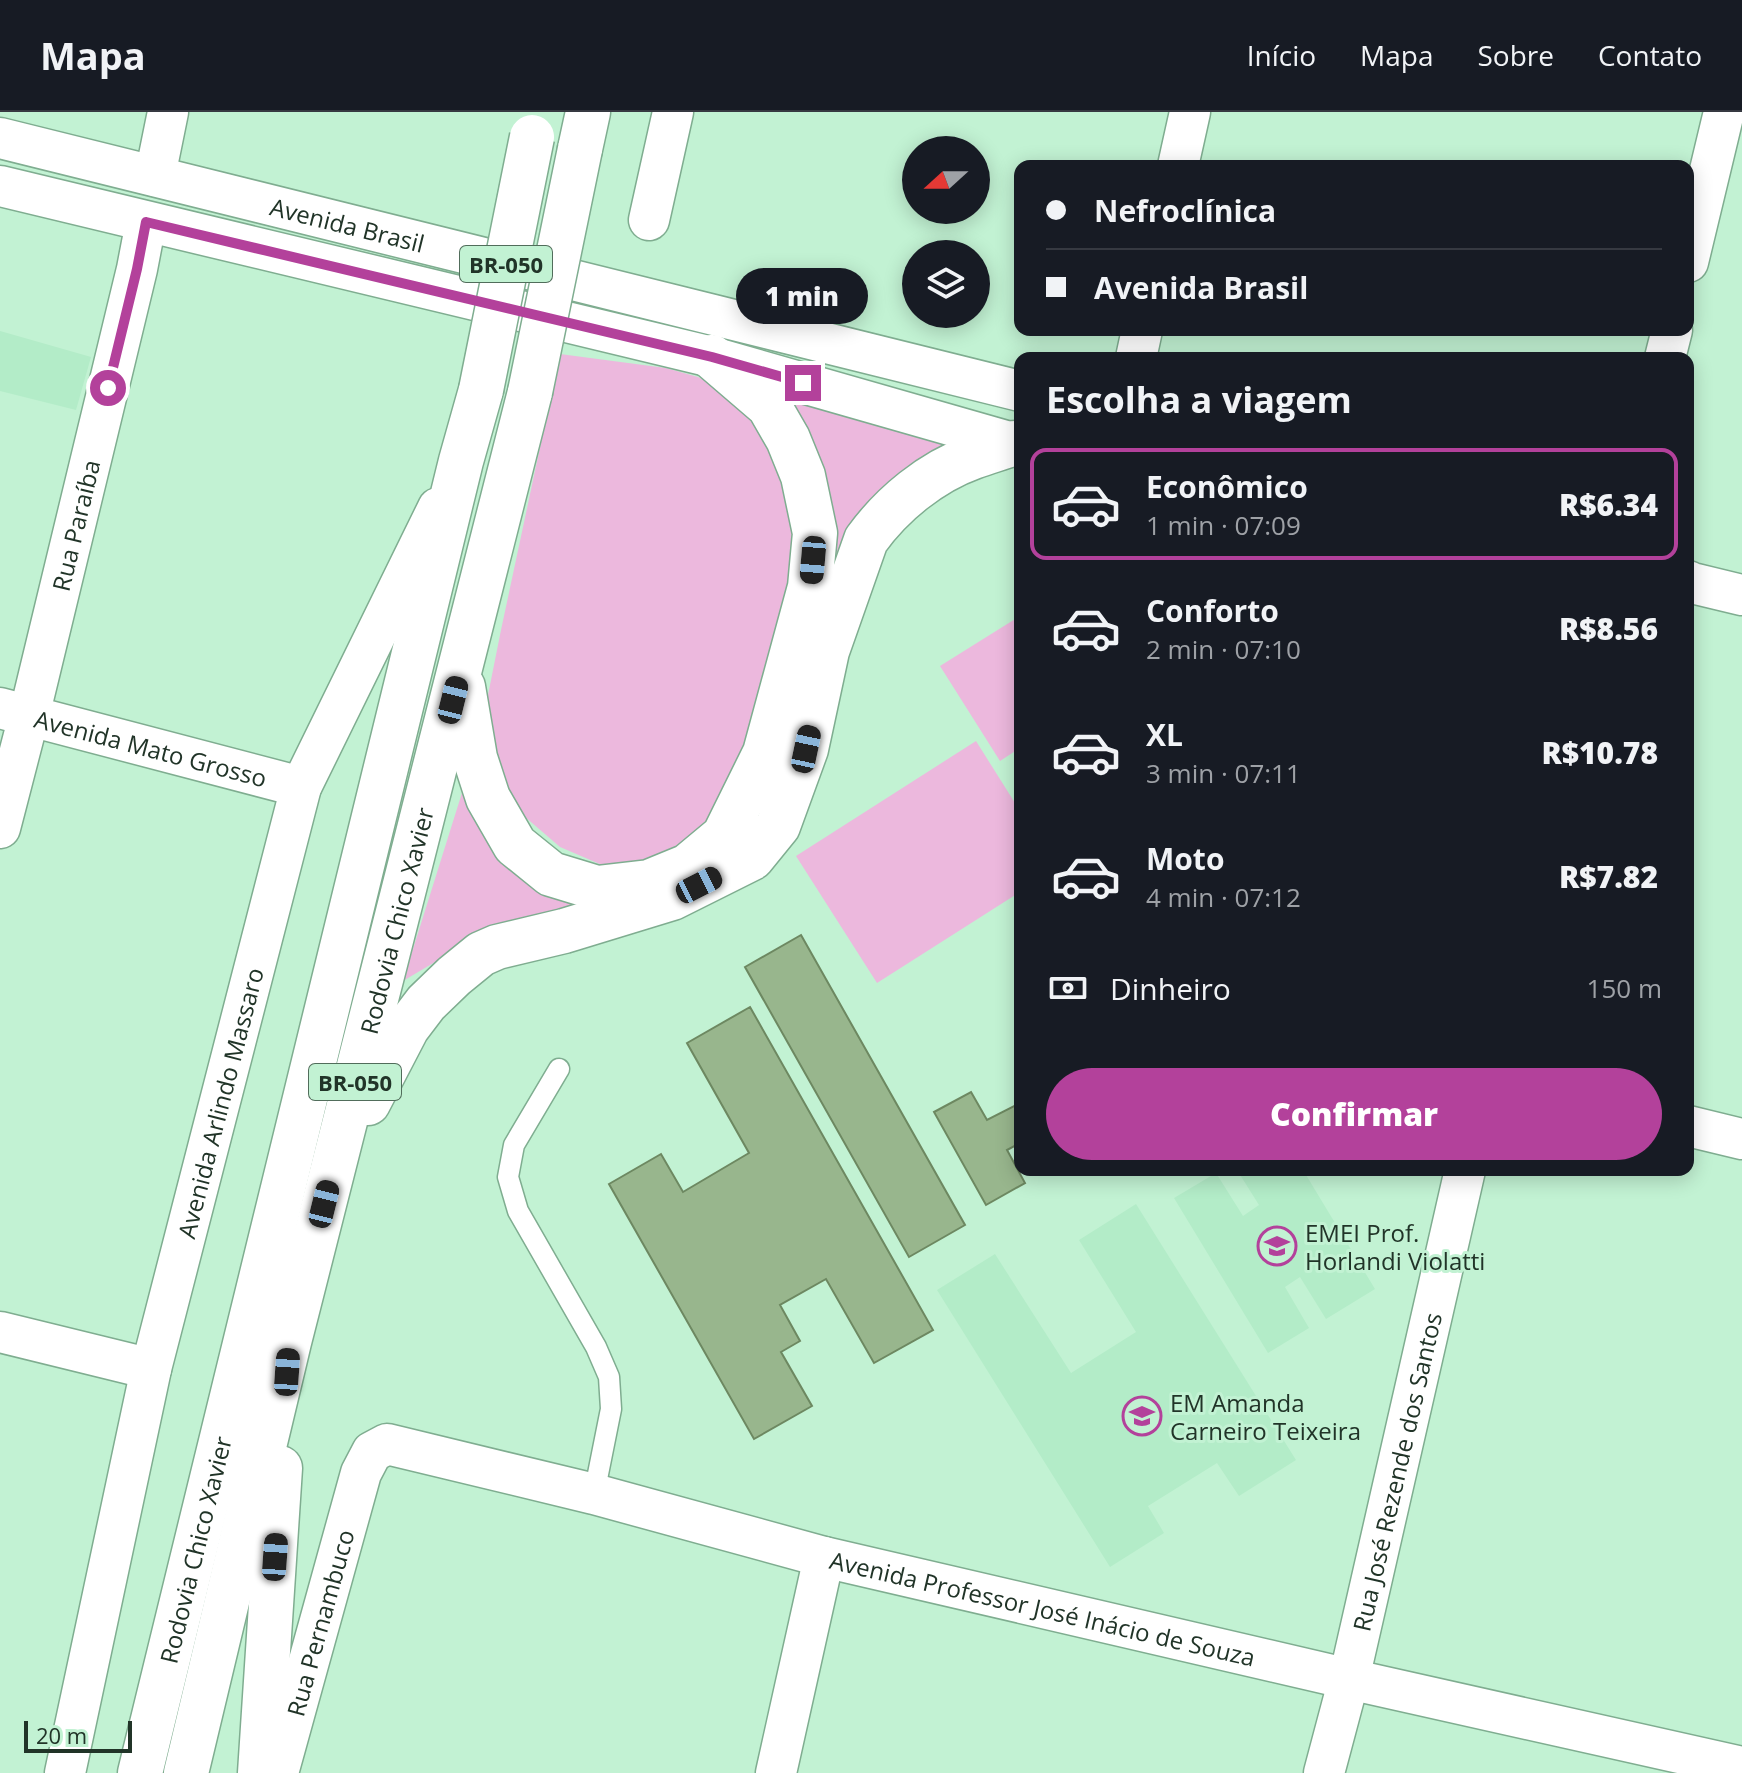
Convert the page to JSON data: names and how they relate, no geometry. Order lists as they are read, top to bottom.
{
  "streets": {
    "highway": ["BR-050", "Rodovia Chico Xavier"],
    "street": [
      "Avenida Brasil",
      "Rua Paraíba",
      "Avenida Mato Grosso",
      "Avenida Arlindo Massaro",
      "Rua José Rezende dos Santos",
      "Avenida Professor José Inácio de Souza",
      "Rua Pernambuco"
    ]
  },
  "crossings": [
    ["Avenida Brasil", "Rua Paraíba"],
    ["Rua Paraíba", "Avenida Mato Grosso"],
    ["Avenida Mato Grosso", "Avenida Arlindo Massaro"],
    ["Rodovia Chico Xavier", "Avenida Arlindo Massaro"],
    ["Rua José Rezende dos Santos", "Avenida Professor José Inácio de Souza"],
    ["Avenida Professor José Inácio de Souza", "Rua Pernambuco"]
  ],
  "places": {
    "school or university": ["EMEI Prof. Horlandi Violatti", "EM Amanda Carneiro Teixeira"]
  },
  "scale_bar": "20 m",
  "north": "left",
  "page": {
    "header": "Mapa",
    "nav": [
      "Início",
      "Mapa",
      "Sobre",
      "Contato"
    ],
    "banner": ["Nefroclínica", "Avenida Brasil"],
    "bubble": "1 min",
    "heading": "Escolha a viagem",
    "list": [
      {
        "name": "Econômico",
        "note": "1 min · 07:09",
        "value": "R$6.34"
      },
      {
        "name": "Conforto",
        "note": "2 min · 07:10",
        "value": "R$8.56"
      },
      {
        "name": "XL",
        "note": "3 min · 07:11",
        "value": "R$10.78"
      },
      {
        "name": "Moto",
        "note": "4 min · 07:12",
        "value": "R$7.82"
      }
    ],
    "pay": ["Dinheiro", "150 m"],
    "buttons": "Confirmar",
    "scale": "20 m"
  }
}
